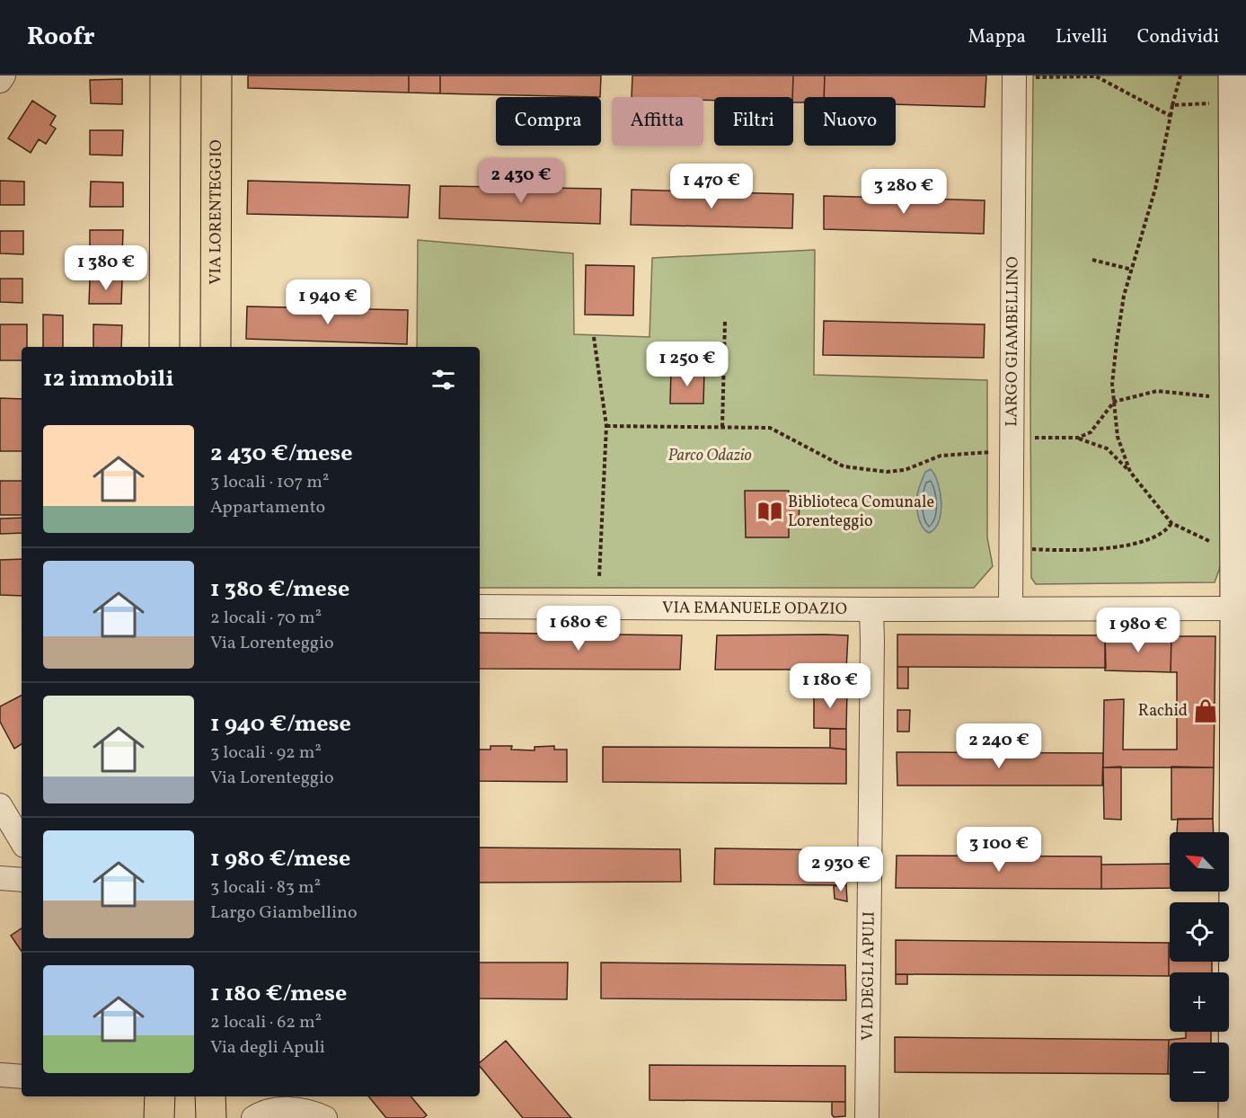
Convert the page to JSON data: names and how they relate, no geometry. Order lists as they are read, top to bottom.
{
  "streets": {
    "main road": ["VIA LORENTEGGIO"],
    "street": ["LARGO GIAMBELLINO", "VIA EMANUELE ODAZIO", "VIA DEGLI APULI"]
  },
  "crossings": [
    ["VIA EMANUELE ODAZIO", "VIA DEGLI APULI"]
  ],
  "parks": ["Parco Odazio"],
  "places": {
    "library": ["Biblioteca Comunale Lorenteggio"],
    "shop": ["Rachid"]
  },
  "north": "top left",
  "page": {
    "header": "Roofr",
    "nav": ["Mappa", "Livelli", "Condividi"],
    "chip": [
      "Compra",
      "Affitta",
      "Filtri",
      "Nuovo"
    ],
    "price": [
      "2 430 €",
      "1 470 €",
      "3 280 €",
      "1 380 €",
      "1 940 €",
      "1 250 €",
      "1 680 €",
      "1 980 €",
      "1 180 €",
      "2 240 €",
      "3 100 €",
      "2 930 €"
    ],
    "heading": "12 immobili",
    "list": [
      {
        "name": "2 430 €/mese",
        "note": "3 locali · 107 m² · Appartamento"
      },
      {
        "name": "1 380 €/mese",
        "note": "2 locali · 70 m² · Via Lorenteggio"
      },
      {
        "name": "1 940 €/mese",
        "note": "3 locali · 92 m² · Via Lorenteggio"
      },
      {
        "name": "1 980 €/mese",
        "note": "3 locali · 83 m² · Largo Giambellino"
      },
      {
        "name": "1 180 €/mese",
        "note": "2 locali · 62 m² · Via degli Apuli"
      }
    ],
    "map_buttons": ["+", "−"]
  }
}
